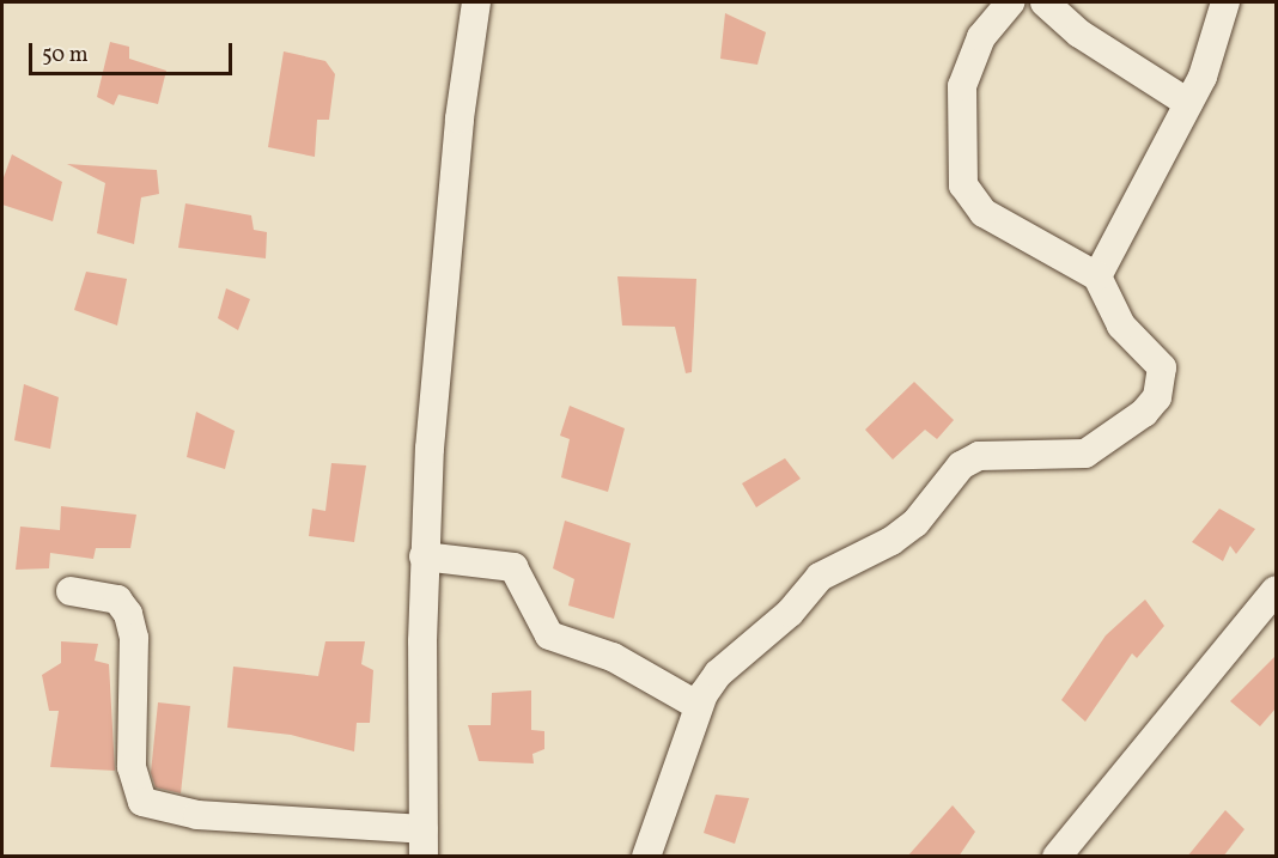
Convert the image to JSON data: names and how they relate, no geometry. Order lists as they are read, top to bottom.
{
  "scale_bar": "50 m"
}
